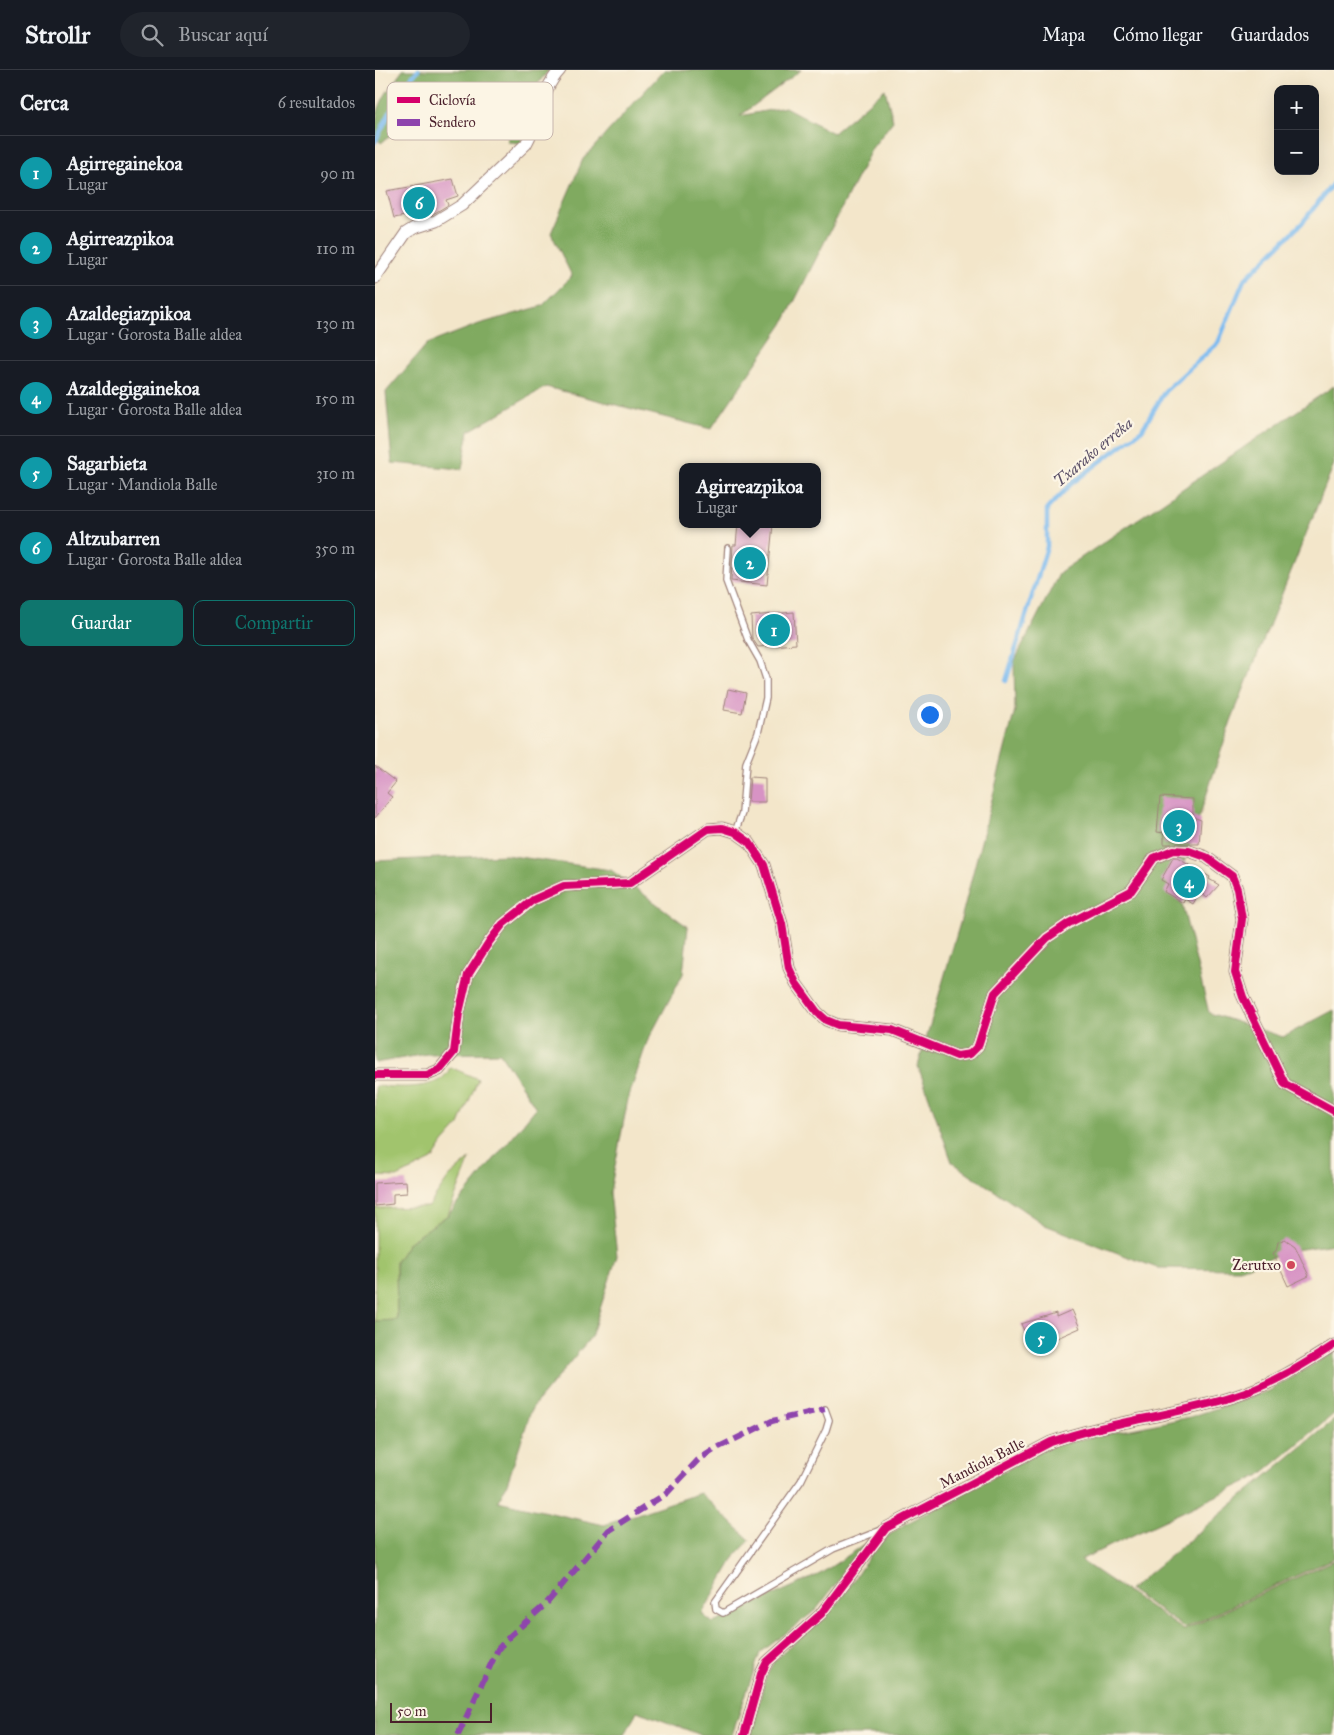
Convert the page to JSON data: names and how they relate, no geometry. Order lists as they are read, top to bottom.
{
  "streets": {
    "street": ["Mandiola Balle"]
  },
  "water": ["Txarako erreka"],
  "places": ["Zerutxo"],
  "legend": ["Ciclovía", "Sendero"],
  "scale_bar": "50 m",
  "page": {
    "header": "Strollr",
    "search": "Buscar aquí",
    "nav": ["Mapa", "Cómo llegar", "Guardados"],
    "heading": ["Cerca", "6 resultados"],
    "map_buttons": ["+", "−"],
    "list": [
      {
        "mark": "1",
        "name": "Agirregainekoa",
        "note": "Lugar",
        "value": "90 m"
      },
      {
        "mark": "2",
        "name": "Agirreazpikoa",
        "note": "Lugar",
        "value": "110 m"
      },
      {
        "mark": "3",
        "name": "Azaldegiazpikoa",
        "note": "Lugar · Gorosta Balle aldea",
        "value": "130 m"
      },
      {
        "mark": "4",
        "name": "Azaldegigainekoa",
        "note": "Lugar · Gorosta Balle aldea",
        "value": "150 m"
      },
      {
        "mark": "5",
        "name": "Sagarbieta",
        "note": "Lugar · Mandiola Balle",
        "value": "310 m"
      },
      {
        "mark": "6",
        "name": "Altzubarren",
        "note": "Lugar · Gorosta Balle aldea",
        "value": "350 m"
      }
    ],
    "pins": [
      "6",
      "2",
      "1",
      "3",
      "4",
      "5"
    ],
    "popup": ["Agirreazpikoa", "Lugar"],
    "buttons": ["Guardar", "Compartir"],
    "scale": "50 m"
  }
}
